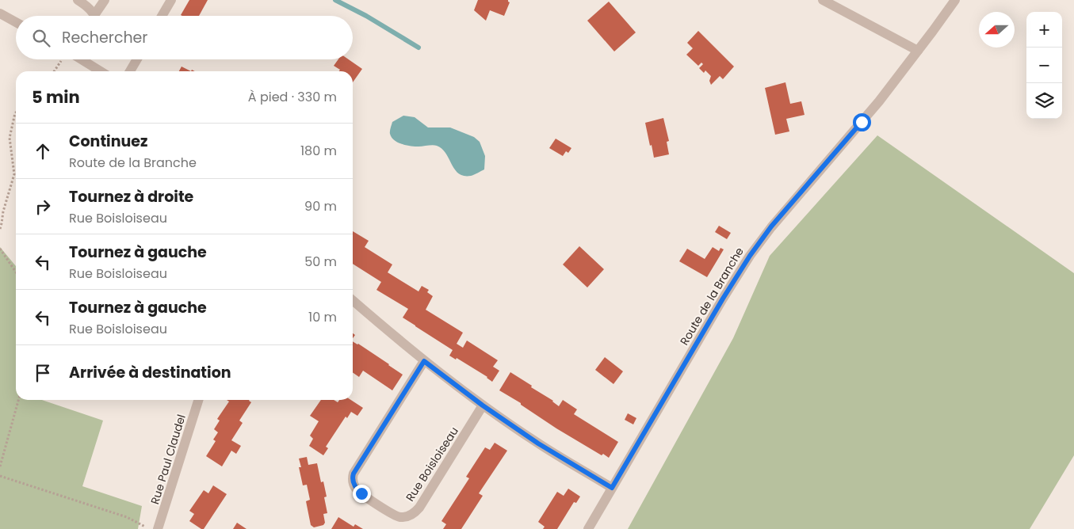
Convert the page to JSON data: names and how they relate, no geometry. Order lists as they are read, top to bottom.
{
  "streets": {
    "street": ["Route de la Branche", "Rue Paul Claudel", "Rue Boisloiseau"]
  },
  "north": "left",
  "page": {
    "map_buttons": ["+", "−"],
    "search": "Rechercher",
    "heading": ["5 min", "À pied · 330 m"],
    "list": [
      ["Continuez", "Route de la Branche", "180 m"],
      ["Tournez à droite", "Rue Boisloiseau", "90 m"],
      ["Tournez à gauche", "Rue Boisloiseau", "50 m"],
      ["Tournez à gauche", "Rue Boisloiseau", "10 m"],
      "Arrivée à destination"
    ]
  }
}
